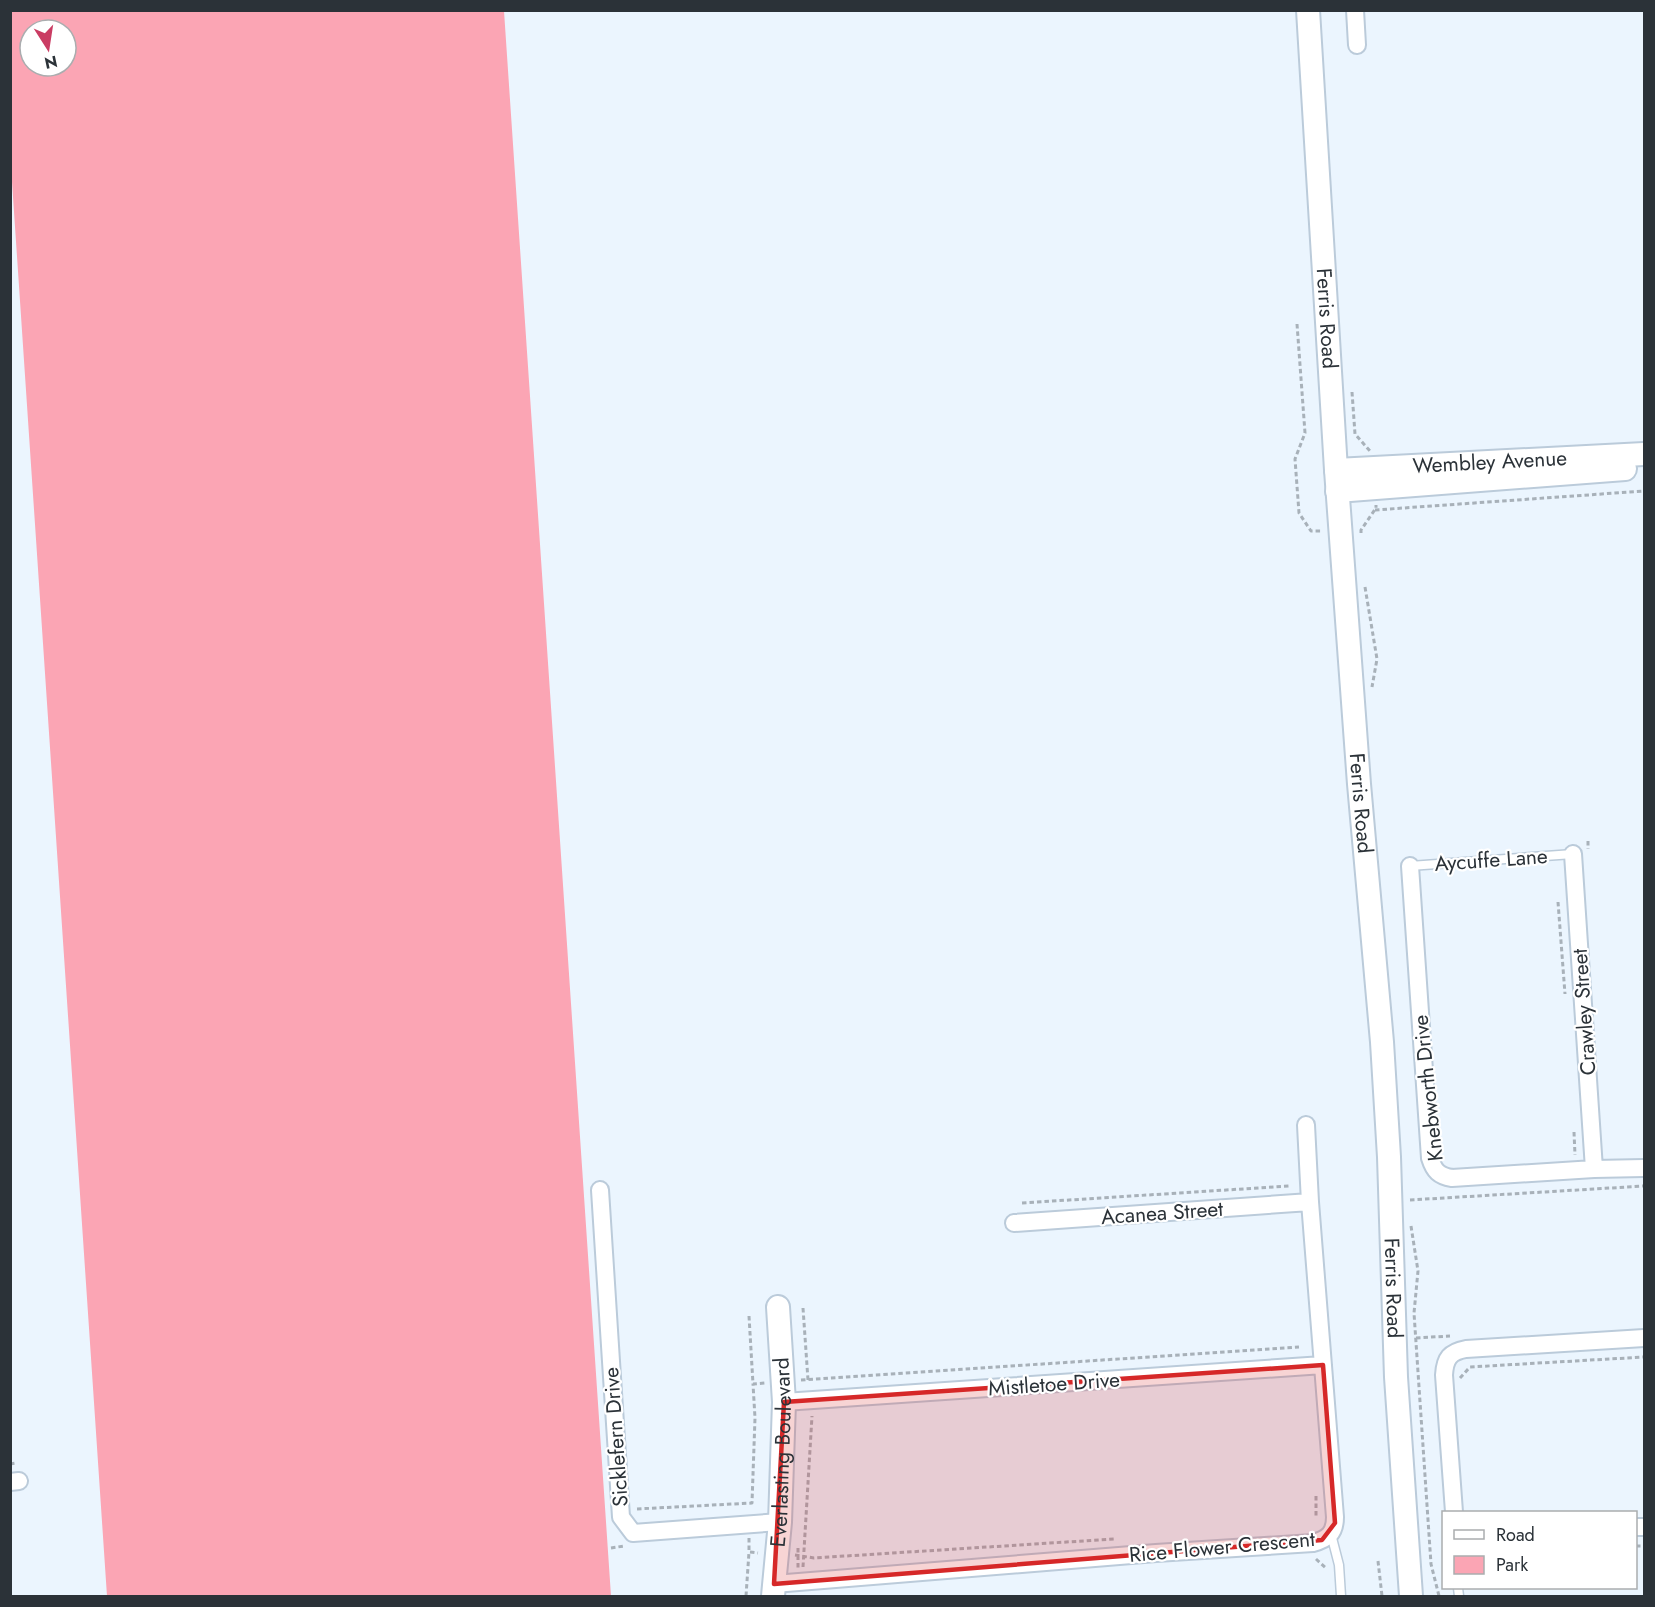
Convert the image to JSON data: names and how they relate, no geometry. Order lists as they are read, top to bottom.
{
  "streets": {
    "street": [
      "Ferris Road",
      "Wembley Avenue",
      "Crawley Street",
      "Knebworth Drive",
      "Acanea Street",
      "Mistletoe Drive",
      "Sicklefern Drive",
      "Everlasting Boulevard",
      "Rice Flower Crescent"
    ],
    "lane": ["Aycuffe Lane"]
  },
  "crossings": [
    ["Ferris Road", "Wembley Avenue"],
    ["Aycuffe Lane", "Crawley Street"],
    ["Aycuffe Lane", "Knebworth Drive"],
    ["Crawley Street", "Knebworth Drive"],
    ["Acanea Street", "Rice Flower Crescent"],
    ["Mistletoe Drive", "Everlasting Boulevard"],
    ["Mistletoe Drive", "Rice Flower Crescent"],
    ["Sicklefern Drive", "Everlasting Boulevard"],
    ["Everlasting Boulevard", "Rice Flower Crescent"]
  ],
  "legend": ["Road", "Park"],
  "north": "bottom"
}
